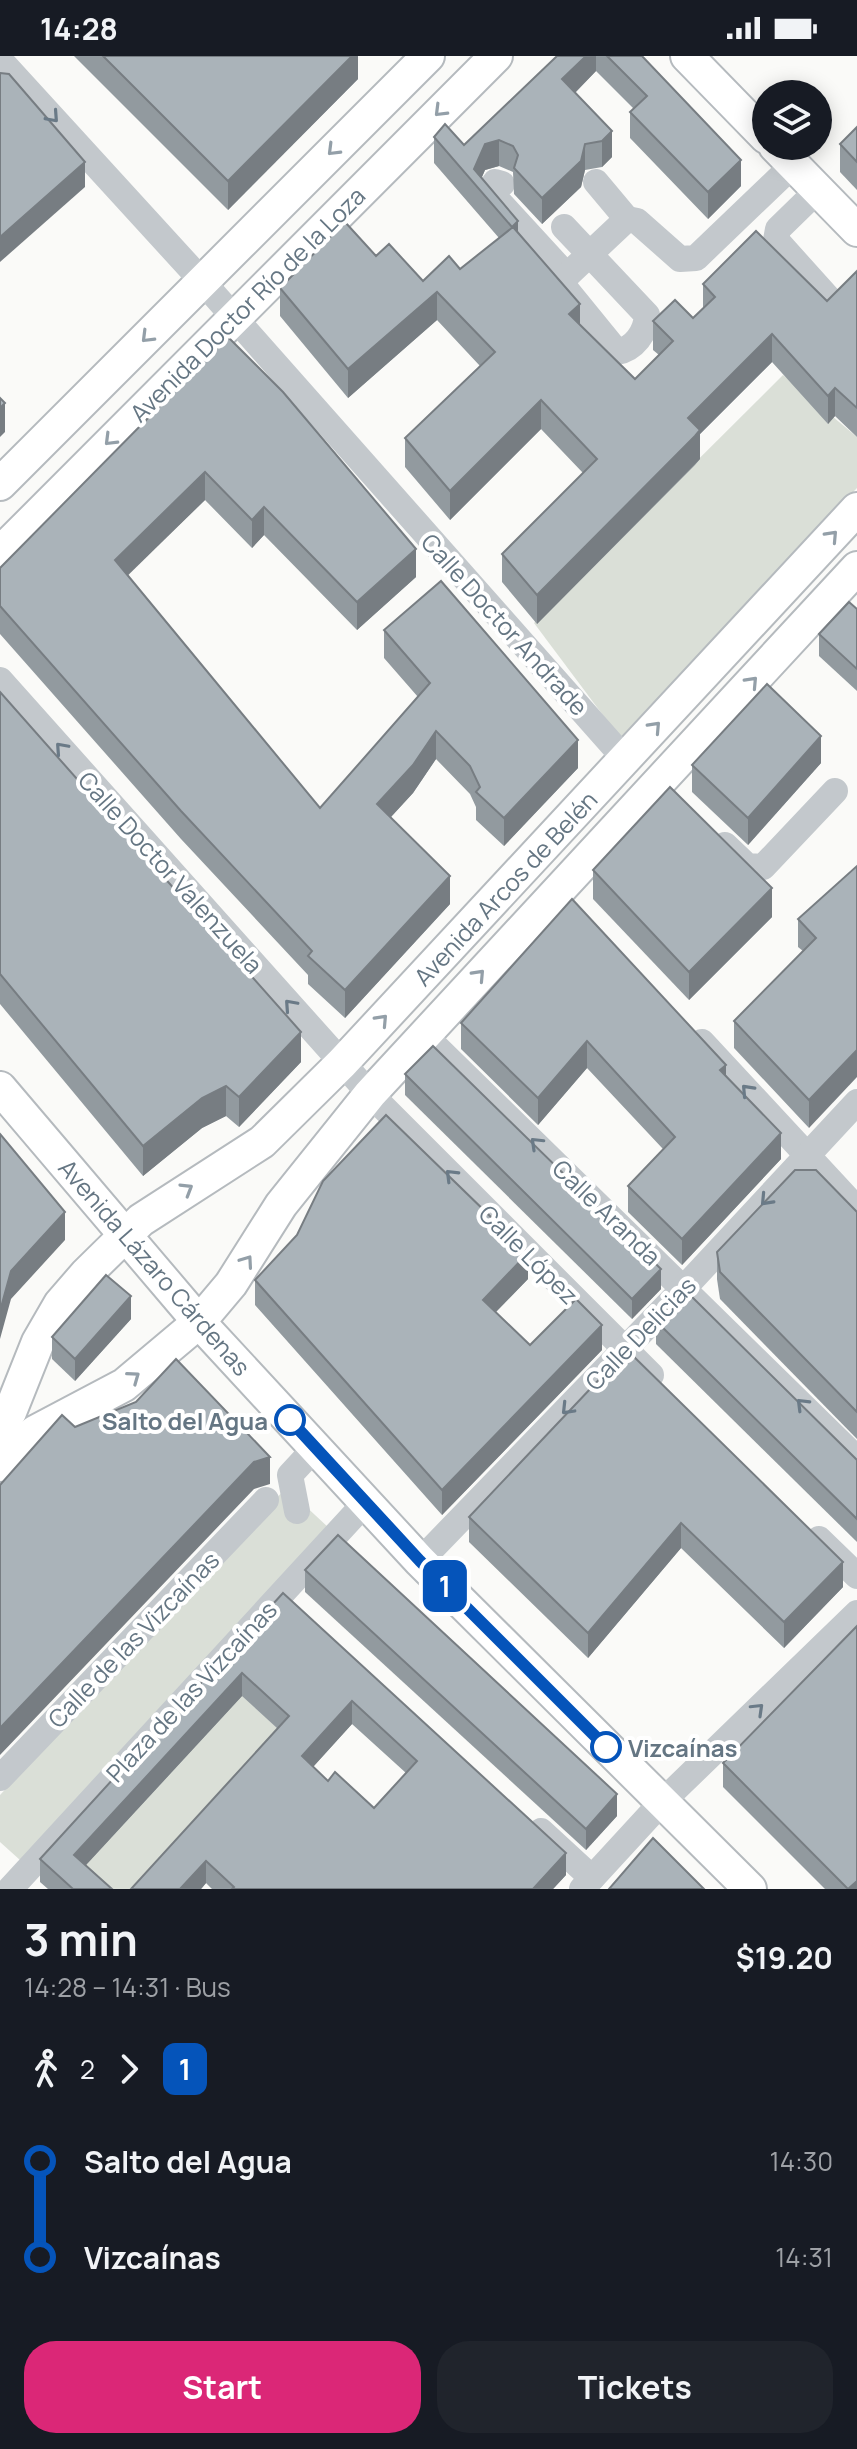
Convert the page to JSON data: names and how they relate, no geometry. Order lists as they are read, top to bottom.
{
  "streets": {
    "main road": ["Avenida Doctor Río de la Loza", "Avenida Arcos de Belén", "Avenida Lázaro Cárdenas"],
    "street": [
      "Calle Doctor Andrade",
      "Calle Doctor Valenzuela",
      "Calle Aranda",
      "Calle López",
      "Calle Delicias",
      "Calle de las Vizcaínas",
      "Plaza de las Vizcaínas"
    ]
  },
  "crossings": [
    ["Avenida Doctor Río de la Loza", "Calle Doctor Andrade"],
    ["Calle Doctor Andrade", "Avenida Arcos de Belén"],
    ["Calle Doctor Valenzuela", "Avenida Arcos de Belén"],
    ["Calle Doctor Valenzuela", "Calle López"],
    ["Avenida Arcos de Belén", "Calle Aranda"],
    ["Avenida Arcos de Belén", "Calle López"],
    ["Avenida Arcos de Belén", "Avenida Lázaro Cárdenas"],
    ["Calle Aranda", "Calle Delicias"],
    ["Calle López", "Calle Delicias"],
    ["Avenida Lázaro Cárdenas", "Calle Delicias"],
    ["Avenida Lázaro Cárdenas", "Plaza de las Vizcaínas"]
  ],
  "one_way": [
    "Avenida Doctor Río de la Loza",
    "Calle Doctor Valenzuela",
    "Avenida Arcos de Belén",
    "Calle López",
    "Calle Delicias"
  ],
  "places": ["Salto del Agua", "Vizcaínas"],
  "lines": ["bus line 1"],
  "page": {
    "status": "14:28",
    "on_map": "1",
    "heading": ["3 min", "14:28 – 14:31 · Bus", "$19.20"],
    "legs": ["2", "1"],
    "list": [
      {
        "name": "Salto del Agua",
        "value": "14:30"
      },
      {
        "name": "Vizcaínas",
        "value": "14:31"
      }
    ],
    "buttons": ["Start", "Tickets"]
  }
}
